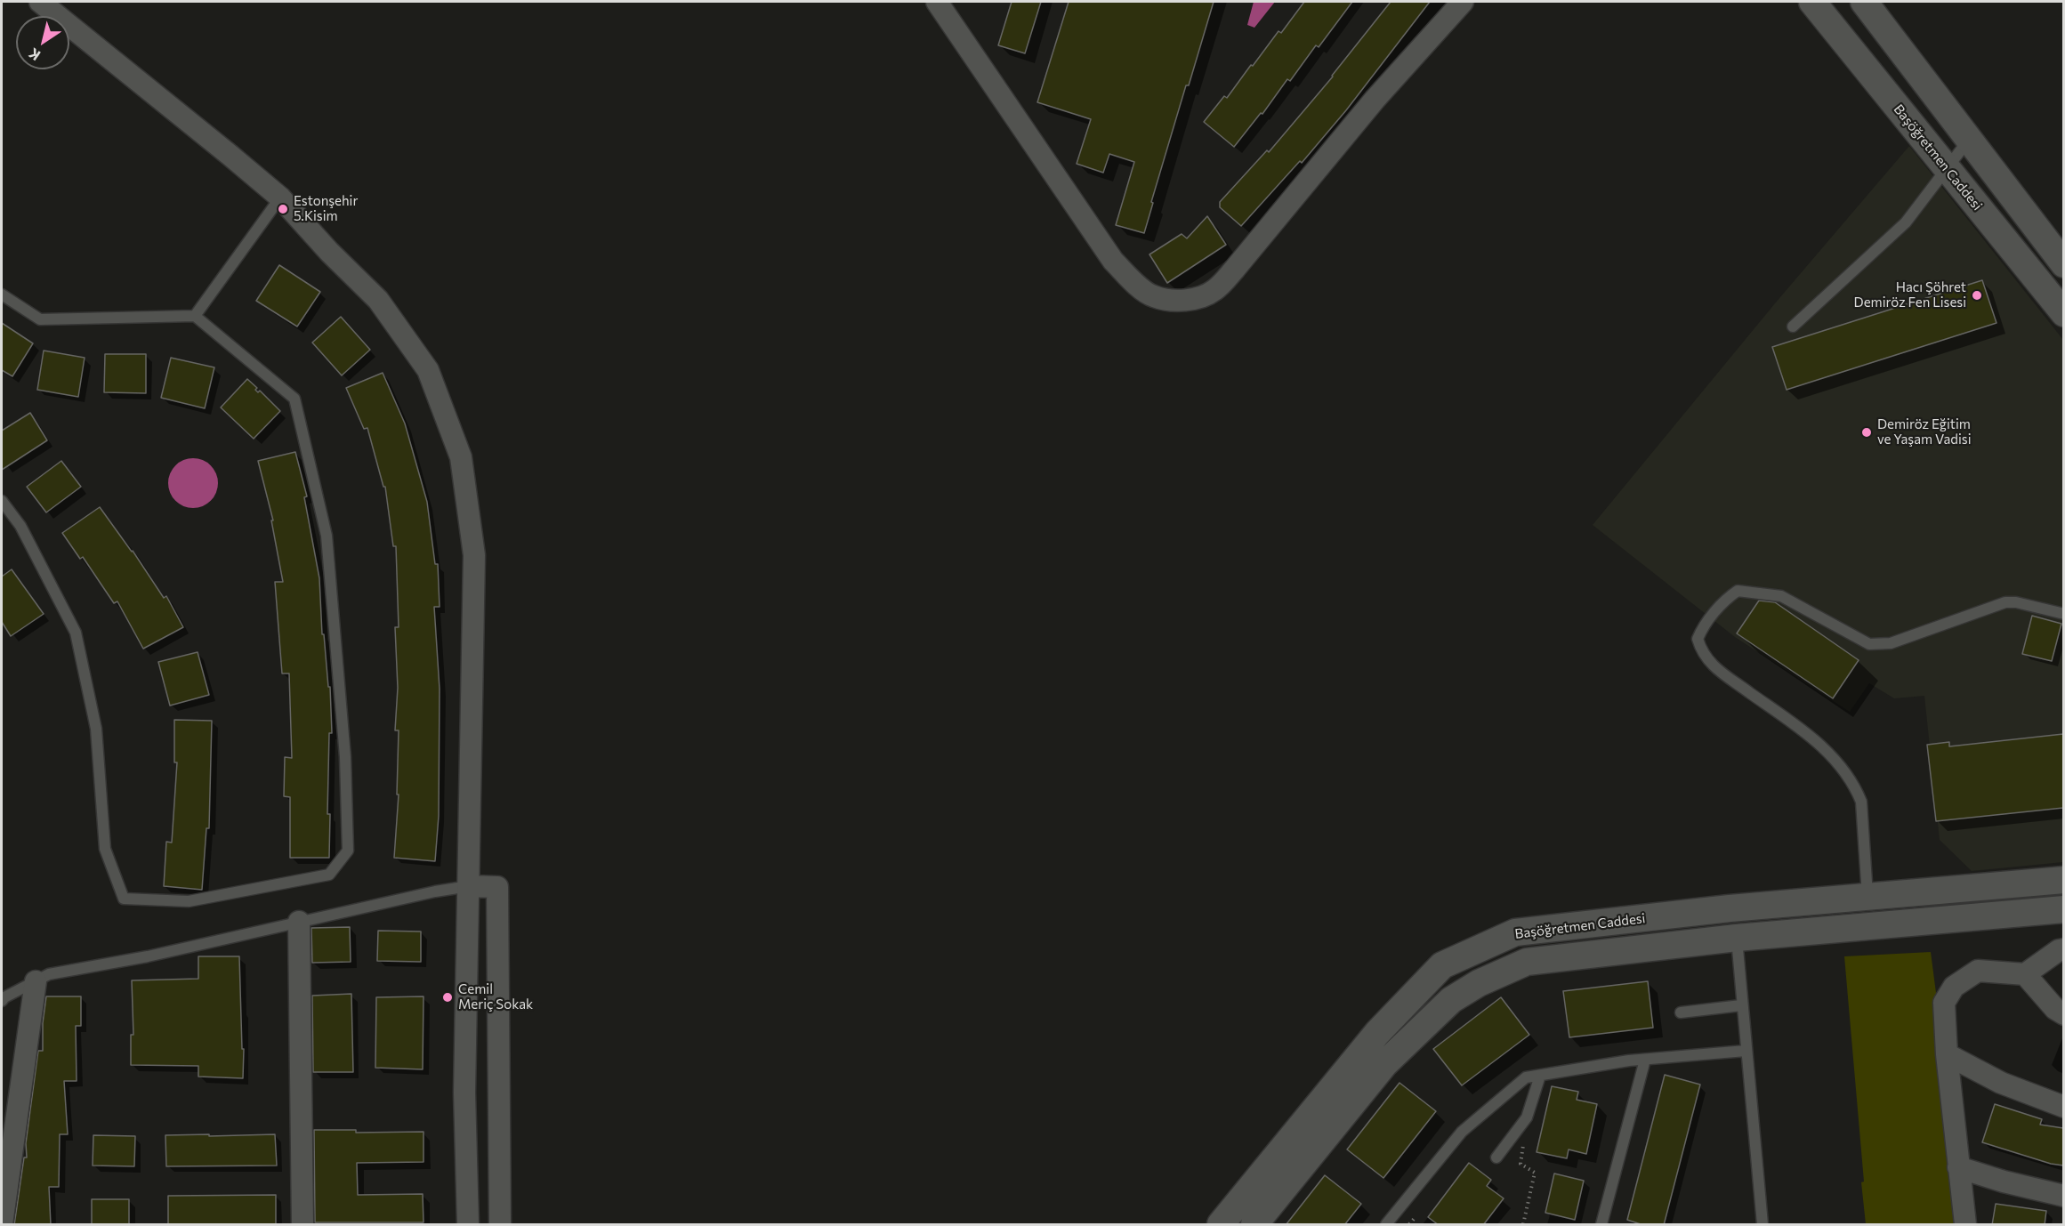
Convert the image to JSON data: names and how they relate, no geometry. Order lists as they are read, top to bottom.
{
  "streets": {
    "street": ["Başöğretmen Caddesi"]
  },
  "places": [
    "Estonşehir 5.Kisim",
    "Hacı Şöhret Demiröz Fen Lisesi",
    "Demiröz Eğitim ve Yaşam Vadisi",
    "Cemil Meriç Sokak"
  ],
  "north": "bottom left"
}
